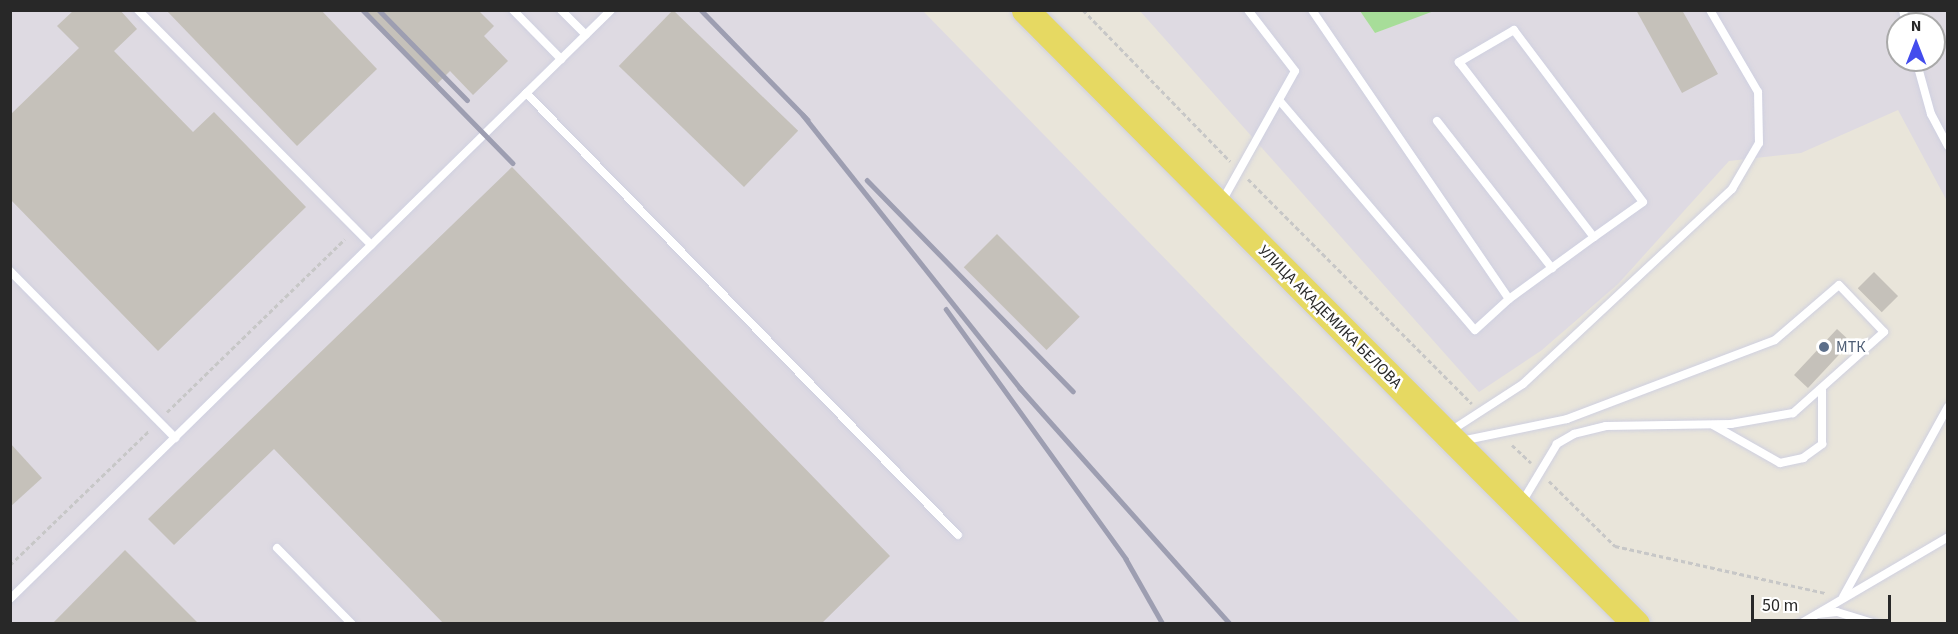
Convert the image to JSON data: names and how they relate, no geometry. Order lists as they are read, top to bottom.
{
  "streets": {
    "main road": ["УЛИЦА АКАДЕМИКА БЕЛОВА"]
  },
  "places": ["МТК"],
  "scale_bar": "50 m",
  "north": "top"
}
